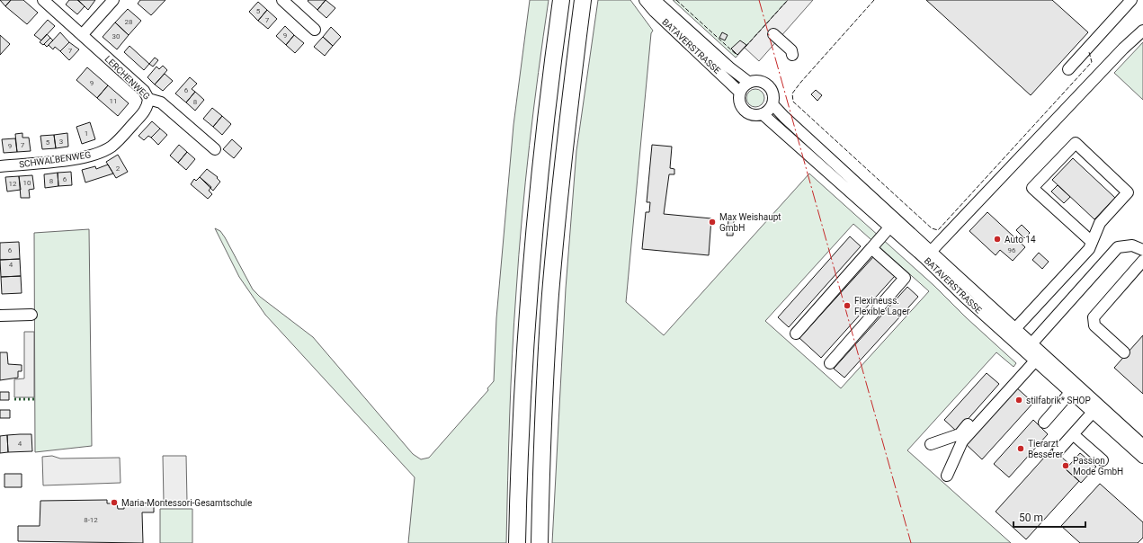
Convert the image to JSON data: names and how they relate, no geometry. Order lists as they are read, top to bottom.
{
  "streets": {
    "street": ["BATAVERSTRASSE", "LERCHENWEG", "SCHWALBENWEG"]
  },
  "crossings": [
    ["LERCHENWEG", "SCHWALBENWEG"]
  ],
  "places": [
    "Max Weishaupt GmbH",
    "Auto 14",
    "Flexineuss. Flexible Lager",
    "stilfabrik* SHOP",
    "Tierarzt Besserer",
    "Passion Mode GmbH",
    "Maria-Montessori-Gesamtschule"
  ],
  "house_numbers": [
    "5",
    "7",
    "28",
    "9",
    "30",
    "7",
    "9",
    "6",
    "11",
    "8",
    "1",
    "3",
    "5",
    "7",
    "9",
    "2",
    "6",
    "8",
    "10",
    "12",
    "6",
    "96",
    "4",
    "4",
    "8-12"
  ],
  "scale_bar": "50 m"
}
